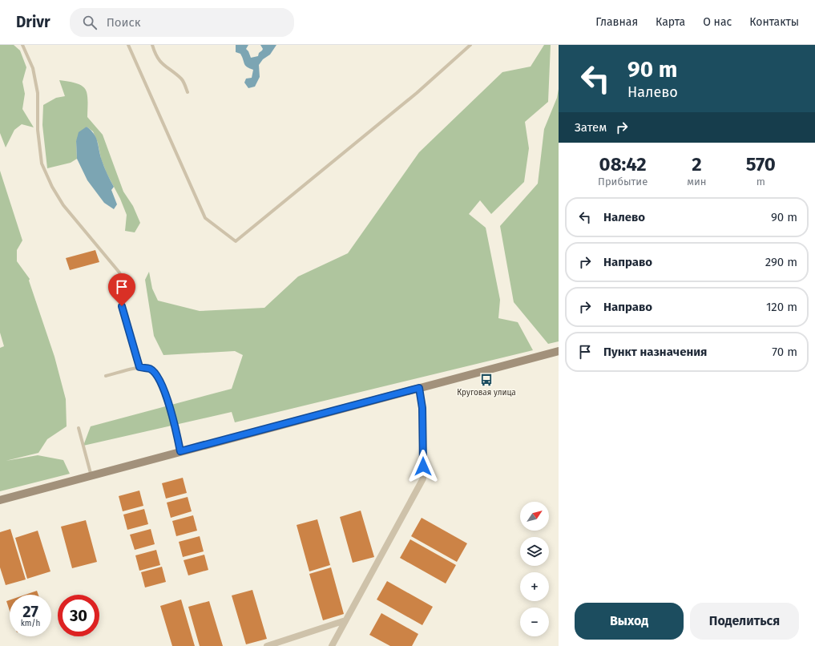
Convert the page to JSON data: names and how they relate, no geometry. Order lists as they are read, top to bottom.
{
  "places": {
    "bus stop": ["Круговая улица"]
  },
  "north": "top right",
  "page": {
    "header": "Drivr",
    "search": "Поиск",
    "nav": [
      "Главная",
      "Карта",
      "О нас",
      "Контакты"
    ],
    "turn": ["90 m", "Налево"],
    "then": "Затем",
    "eta": [
      "08:42",
      "Прибытие",
      "2",
      "мин",
      "570",
      "m"
    ],
    "list": [
      {
        "name": "Налево",
        "value": "90 m"
      },
      {
        "name": "Направо",
        "value": "290 m"
      },
      {
        "name": "Направо",
        "value": "120 m"
      },
      {
        "name": "Пункт назначения",
        "value": "70 m"
      }
    ],
    "map_buttons": ["+", "−"],
    "speed": "27 km/h",
    "limit": "30",
    "buttons": ["Выход", "Поделиться"]
  }
}
